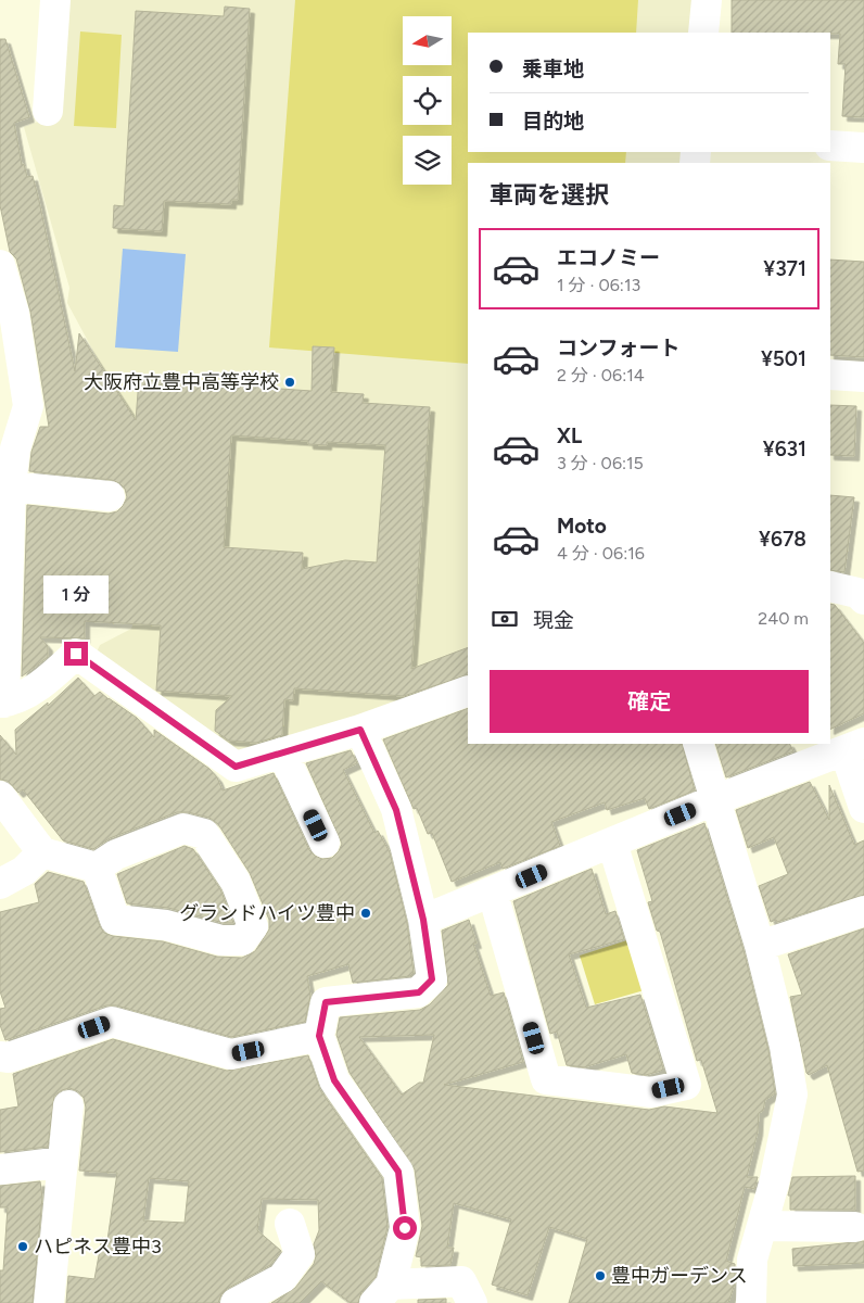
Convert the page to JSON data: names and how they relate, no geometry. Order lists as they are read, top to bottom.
{
  "places": [
    "大阪府立豊中高等学校",
    "グランドハイツ豊中",
    "ハピネス豊中3",
    "豊中ガーデンス"
  ],
  "north": "left",
  "page": {
    "banner": ["乗車地", "目的地"],
    "heading": "車両を選択",
    "list": [
      {
        "name": "エコノミー",
        "note": "1 分 · 06:13",
        "value": "¥371"
      },
      {
        "name": "コンフォート",
        "note": "2 分 · 06:14",
        "value": "¥501"
      },
      {
        "name": "XL",
        "note": "3 分 · 06:15",
        "value": "¥631"
      },
      {
        "name": "Moto",
        "note": "4 分 · 06:16",
        "value": "¥678"
      }
    ],
    "bubble": "1 分",
    "pay": ["現金", "240 m"],
    "buttons": "確定"
  }
}
